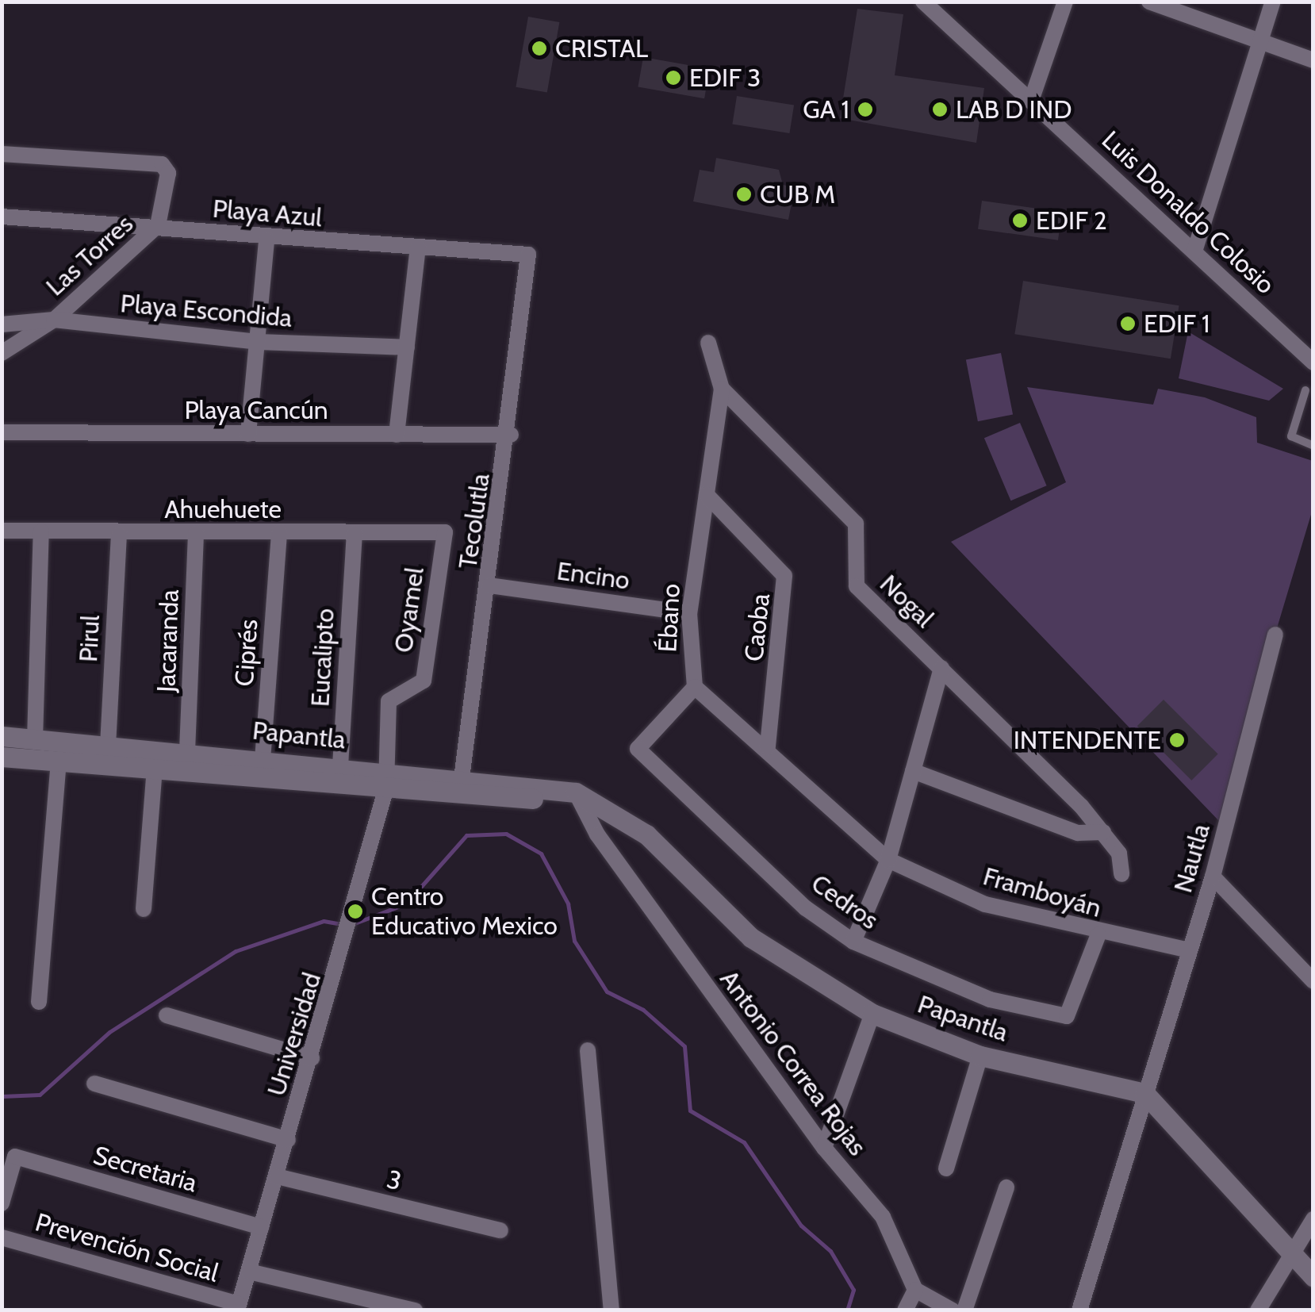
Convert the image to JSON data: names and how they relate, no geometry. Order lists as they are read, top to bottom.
{
  "streets": {
    "street": [
      "Luis Donaldo Colosio",
      "Playa Azul",
      "Las Torres",
      "Playa Escondida",
      "Playa Cancún",
      "Ahuehuete",
      "Tecolutla",
      "Encino",
      "Nogal",
      "Oyamel",
      "Ébano",
      "Caoba",
      "Pirul",
      "Jacaranda",
      "Ciprés",
      "Eucalipto",
      "Papantla",
      "Nautla",
      "Framboyán",
      "Cedros",
      "Universidad",
      "Antonio Correa Rojas",
      "Secretaria",
      "3",
      "Prevención Social"
    ]
  },
  "crossings": [
    ["Playa Azul", "Las Torres"],
    ["Playa Azul", "Tecolutla"],
    ["Las Torres", "Playa Escondida"],
    ["Playa Cancún", "Tecolutla"],
    ["Ahuehuete", "Oyamel"],
    ["Ahuehuete", "Pirul"],
    ["Ahuehuete", "Jacaranda"],
    ["Ahuehuete", "Ciprés"],
    ["Ahuehuete", "Eucalipto"],
    ["Tecolutla", "Encino"],
    ["Tecolutla", "Papantla"],
    ["Encino", "Ébano"],
    ["Nogal", "Ébano"],
    ["Oyamel", "Papantla"],
    ["Oyamel", "Universidad"],
    ["Ébano", "Caoba"],
    ["Ébano", "Framboyán"],
    ["Ébano", "Cedros"],
    ["Pirul", "Papantla"],
    ["Jacaranda", "Papantla"],
    ["Ciprés", "Papantla"],
    ["Eucalipto", "Papantla"],
    ["Papantla", "Nautla"],
    ["Papantla", "Universidad"],
    ["Papantla", "Antonio Correa Rojas"],
    ["Nautla", "Framboyán"],
    ["Framboyán", "Cedros"],
    ["Universidad", "Secretaria"],
    ["Universidad", "3"],
    ["Universidad", "Prevención Social"]
  ],
  "places": [
    "CRISTAL",
    "EDIF 3",
    "GA 1",
    "LAB D IND",
    "CUB M",
    "EDIF 2",
    "EDIF 1",
    "INTENDENTE",
    "Centro Educativo Mexico"
  ]
}
